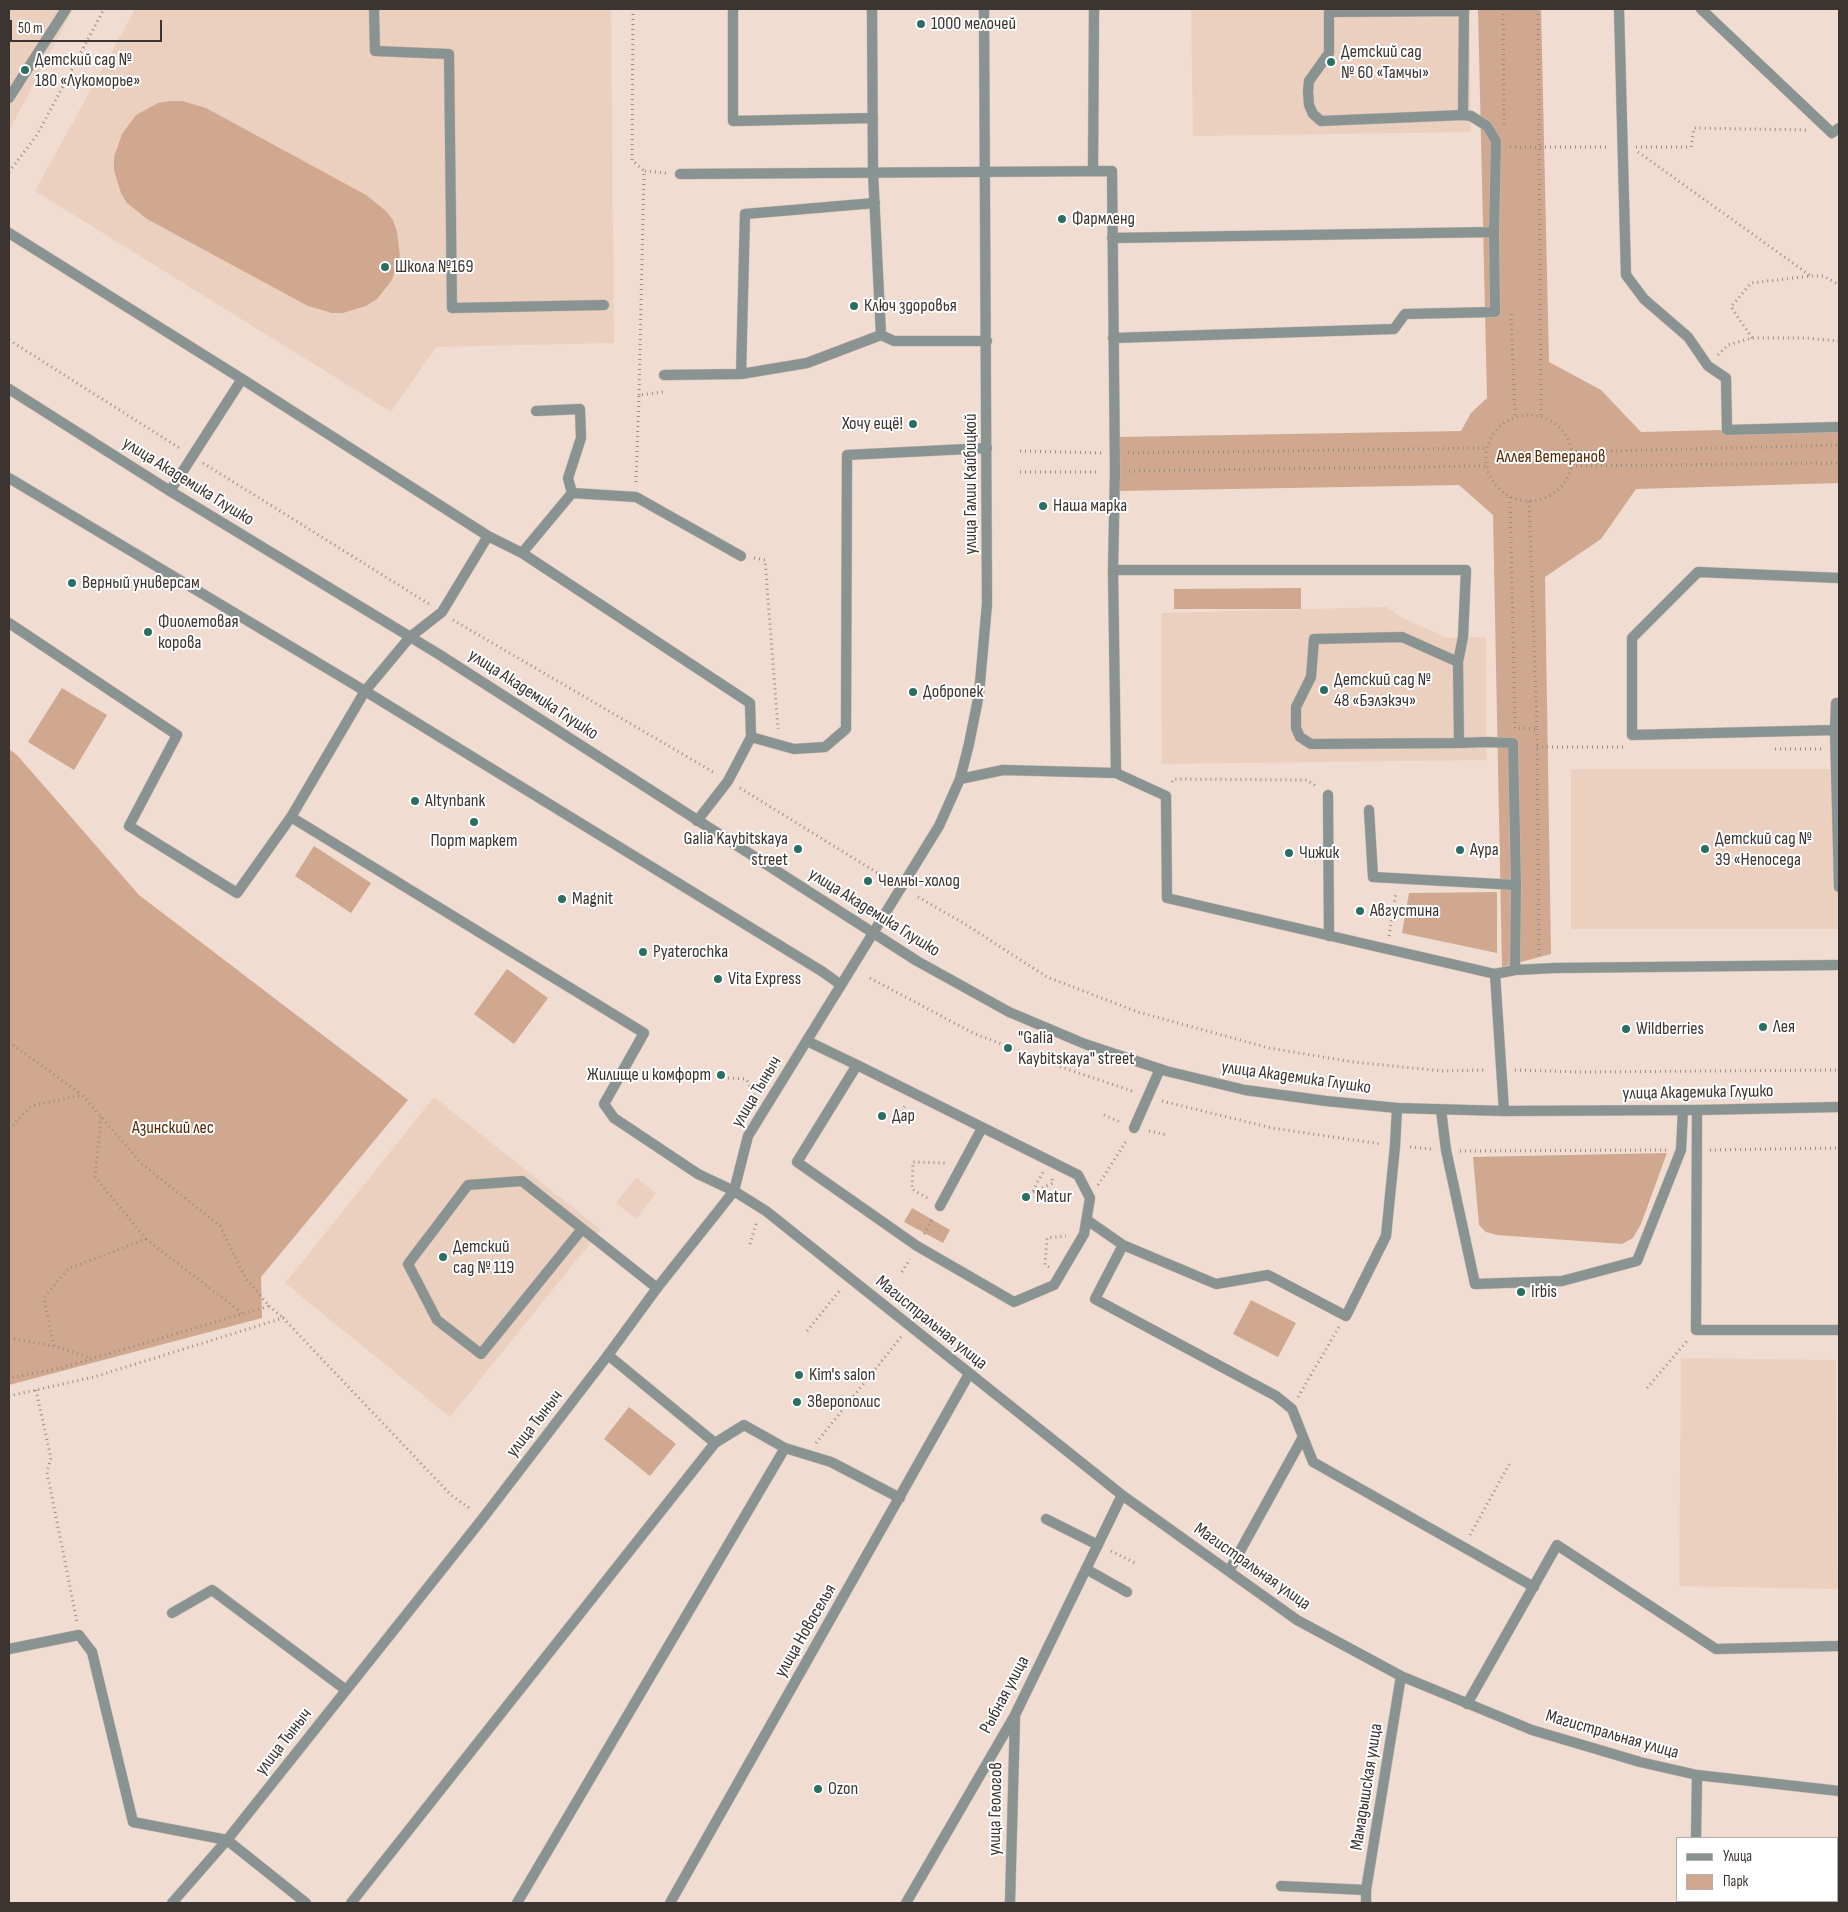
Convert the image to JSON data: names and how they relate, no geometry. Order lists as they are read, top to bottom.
{
  "streets": {
    "street": [
      "улица Академика Глушко",
      "улица Галии Кайбицкой",
      "улица Тыныч",
      "Магистральная улица",
      "улица Новоселья",
      "Рыбная улица",
      "Мамадышская улица",
      "улица Геологов"
    ]
  },
  "crossings": [
    ["улица Академика Глушко", "улица Галии Кайбицкой"],
    ["улица Академика Глушко", "улица Тыныч"],
    ["улица Галии Кайбицкой", "улица Тыныч"],
    ["улица Тыныч", "Магистральная улица"],
    ["Магистральная улица", "улица Новоселья"],
    ["Магистральная улица", "Рыбная улица"],
    ["Магистральная улица", "Мамадышская улица"],
    ["Рыбная улица", "улица Геологов"]
  ],
  "parks": ["Аллея Ветеранов", "Азинский лес"],
  "places": [
    "1000 мелочей",
    "Детский сад № 60 «Тамчы»",
    "Детский сад № 180 «Лукоморье»",
    "Фармленд",
    "Школа №169",
    "Ключ здоровья",
    "Хочу ещё!",
    "Наша марка",
    "Верный универсам",
    "Фиолетовая корова",
    "Детский сад № 48 «Бэлэкэч»",
    "Добропек",
    "Altynbank",
    "Порт маркет",
    "Galia Kaybitskaya street",
    "Детский сад № 39 «Непоседа",
    "Аура",
    "Чижик",
    "Челны-холод",
    "Magnit",
    "Августина",
    "Pyaterochka",
    "Vita Express",
    "Лея",
    "Wildberries",
    "\"Galia Kaybitskaya\" street",
    "Жилище и комфорт",
    "Дар",
    "Matur",
    "Детский сад № 119",
    "Irbis",
    "Kim's salon",
    "Зверополис",
    "Ozon"
  ],
  "legend": ["Улица", "Парк"],
  "scale_bar": "50 m"
}
